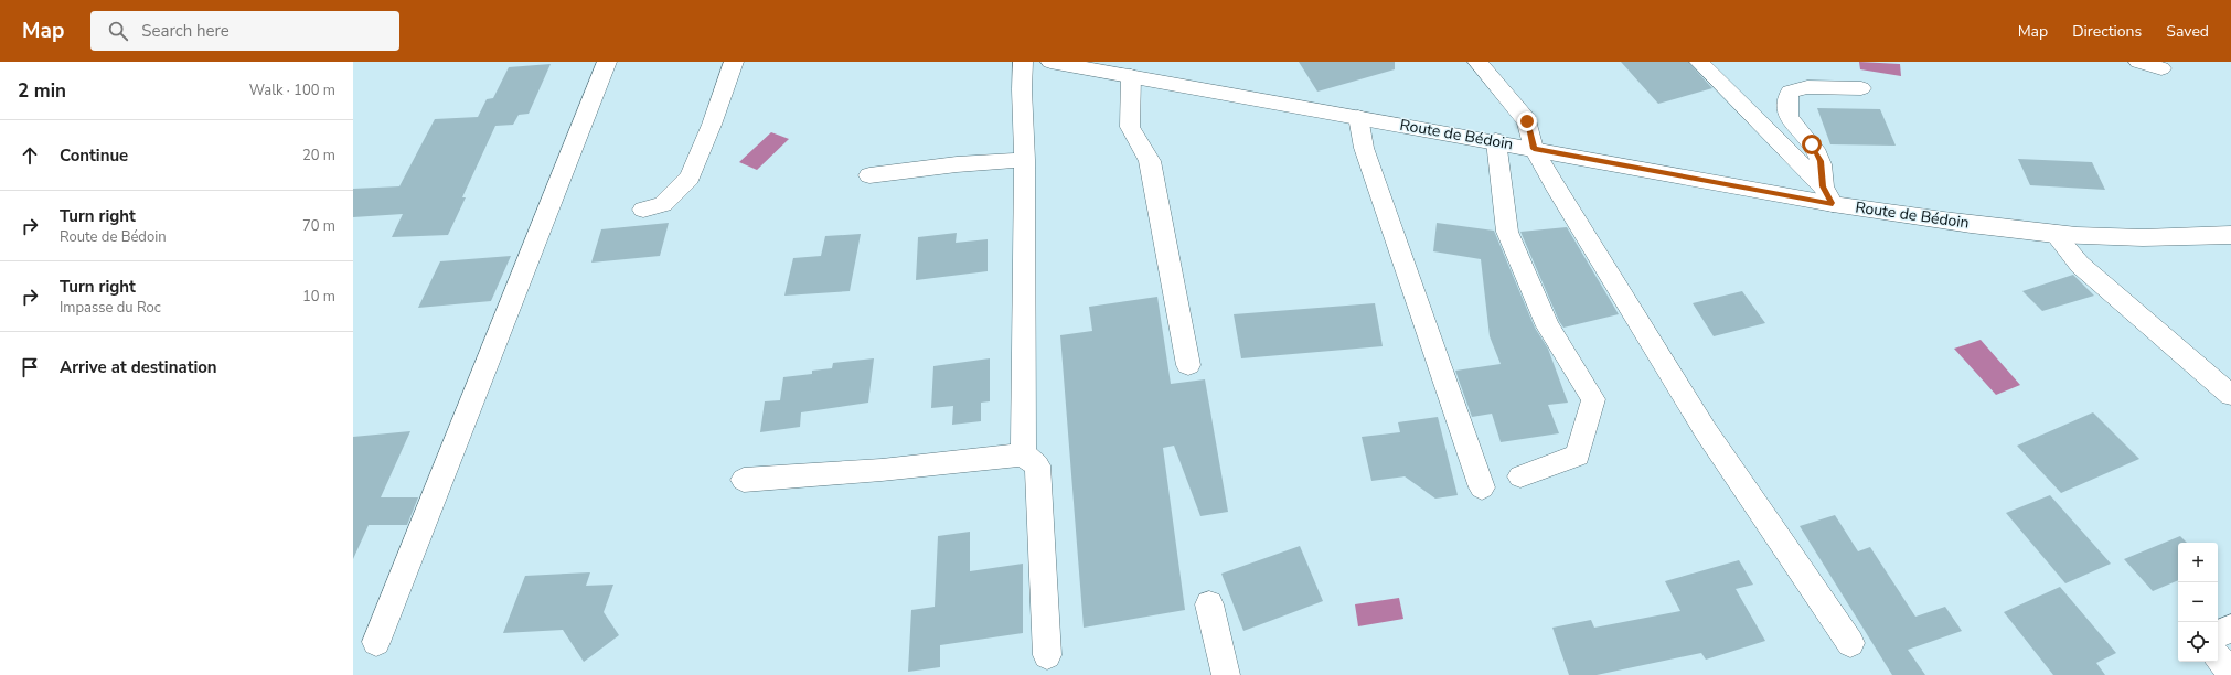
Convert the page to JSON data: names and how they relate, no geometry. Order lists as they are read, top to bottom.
{
  "streets": {
    "main road": ["Route de Bédoin"]
  },
  "page": {
    "header": "Map",
    "search": "Search here",
    "nav": ["Map", "Directions", "Saved"],
    "heading": ["2 min", "Walk · 100 m"],
    "list": [
      ["Continue", "20 m"],
      ["Turn right", "Route de Bédoin", "70 m"],
      ["Turn right", "Impasse du Roc", "10 m"],
      "Arrive at destination"
    ],
    "map_buttons": ["+", "−"]
  }
}
